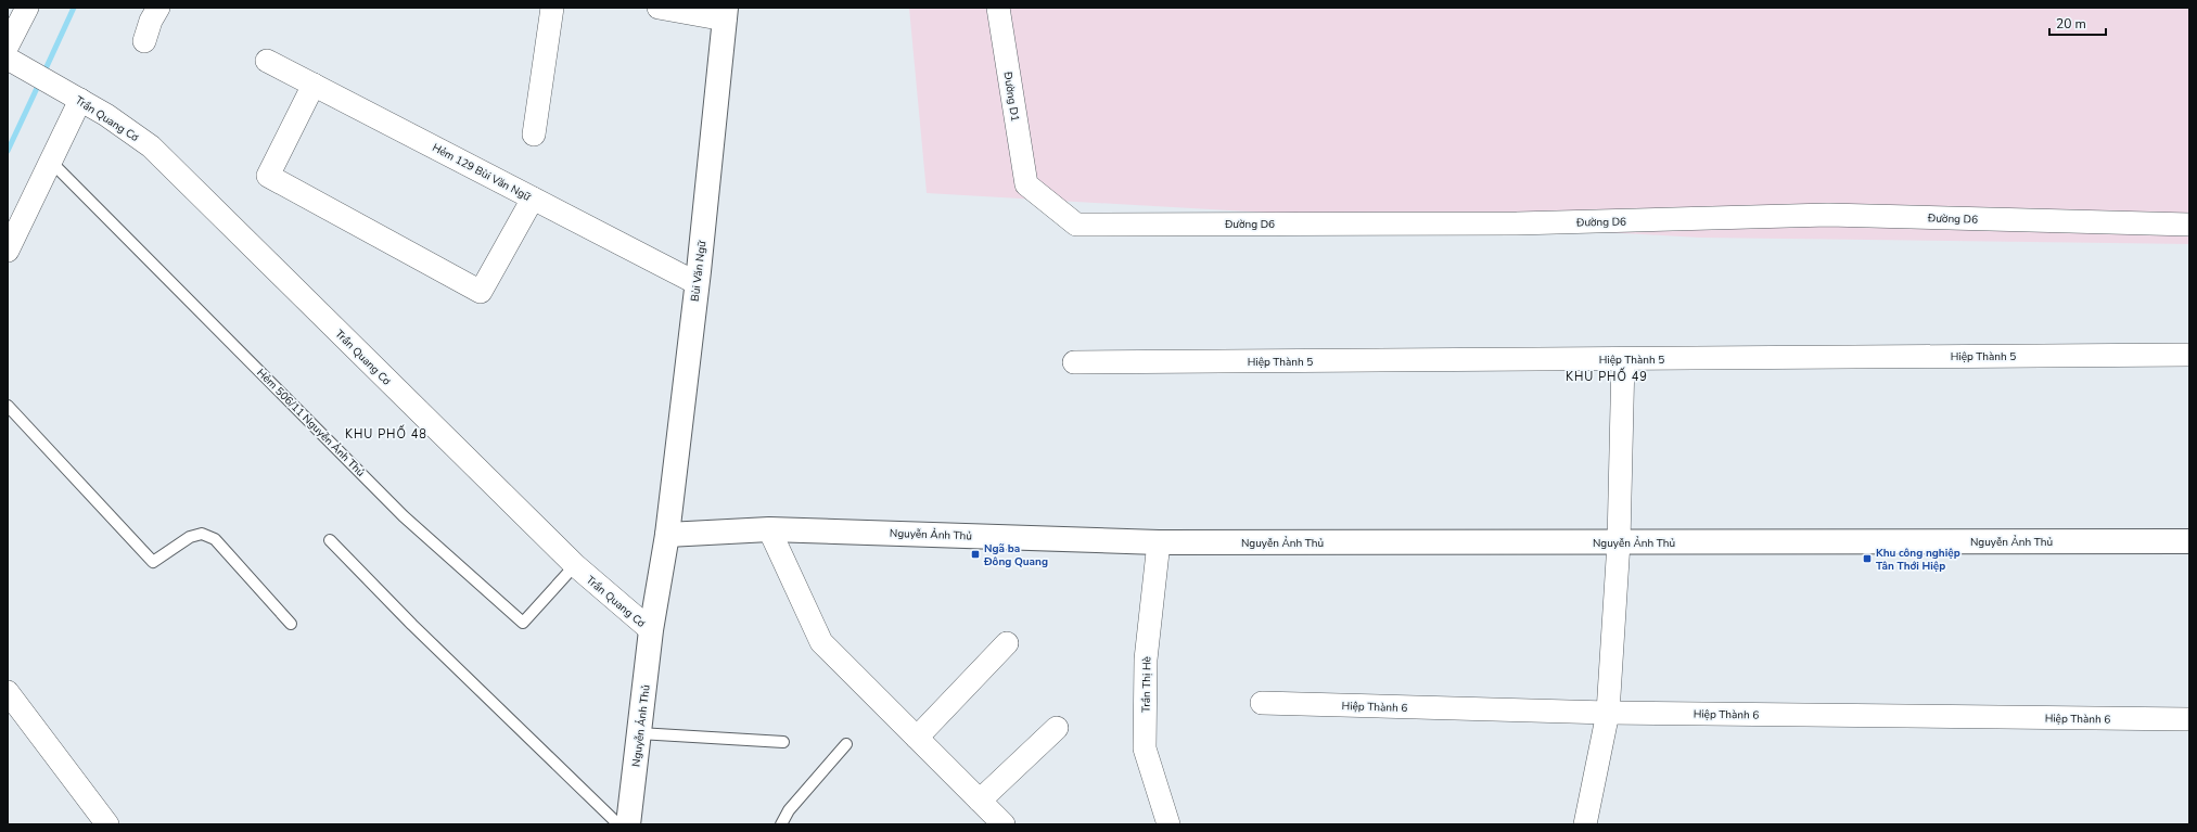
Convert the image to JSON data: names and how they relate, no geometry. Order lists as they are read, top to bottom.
{
  "streets": {
    "main road": ["Bùi Văn Ngữ", "Nguyễn Ảnh Thủ"],
    "street": [
      "Đường D1",
      "Trần Quang Cơ",
      "Hẻm 129 Bùi Văn Ngữ",
      "Đường D6",
      "Hiệp Thành 5",
      "Trần Thị Hè",
      "Hiệp Thành 6"
    ],
    "lane": ["Hẻm 506/11 Nguyễn Ảnh Thủ"]
  },
  "crossings": [
    ["Đường D1", "Đường D6"],
    ["Trần Quang Cơ", "Hẻm 506/11 Nguyễn Ảnh Thủ"],
    ["Trần Quang Cơ", "Nguyễn Ảnh Thủ"],
    ["Hẻm 129 Bùi Văn Ngữ", "Bùi Văn Ngữ"],
    ["Bùi Văn Ngữ", "Nguyễn Ảnh Thủ"],
    ["Nguyễn Ảnh Thủ", "Trần Thị Hè"]
  ],
  "districts": ["KHU PHỐ 49", "KHU PHỐ 48"],
  "places": {
    "transit": ["Ngã ba Đông Quang", "Khu công nghiệp Tân Thới Hiệp"]
  },
  "scale_bar": "20 m"
}
